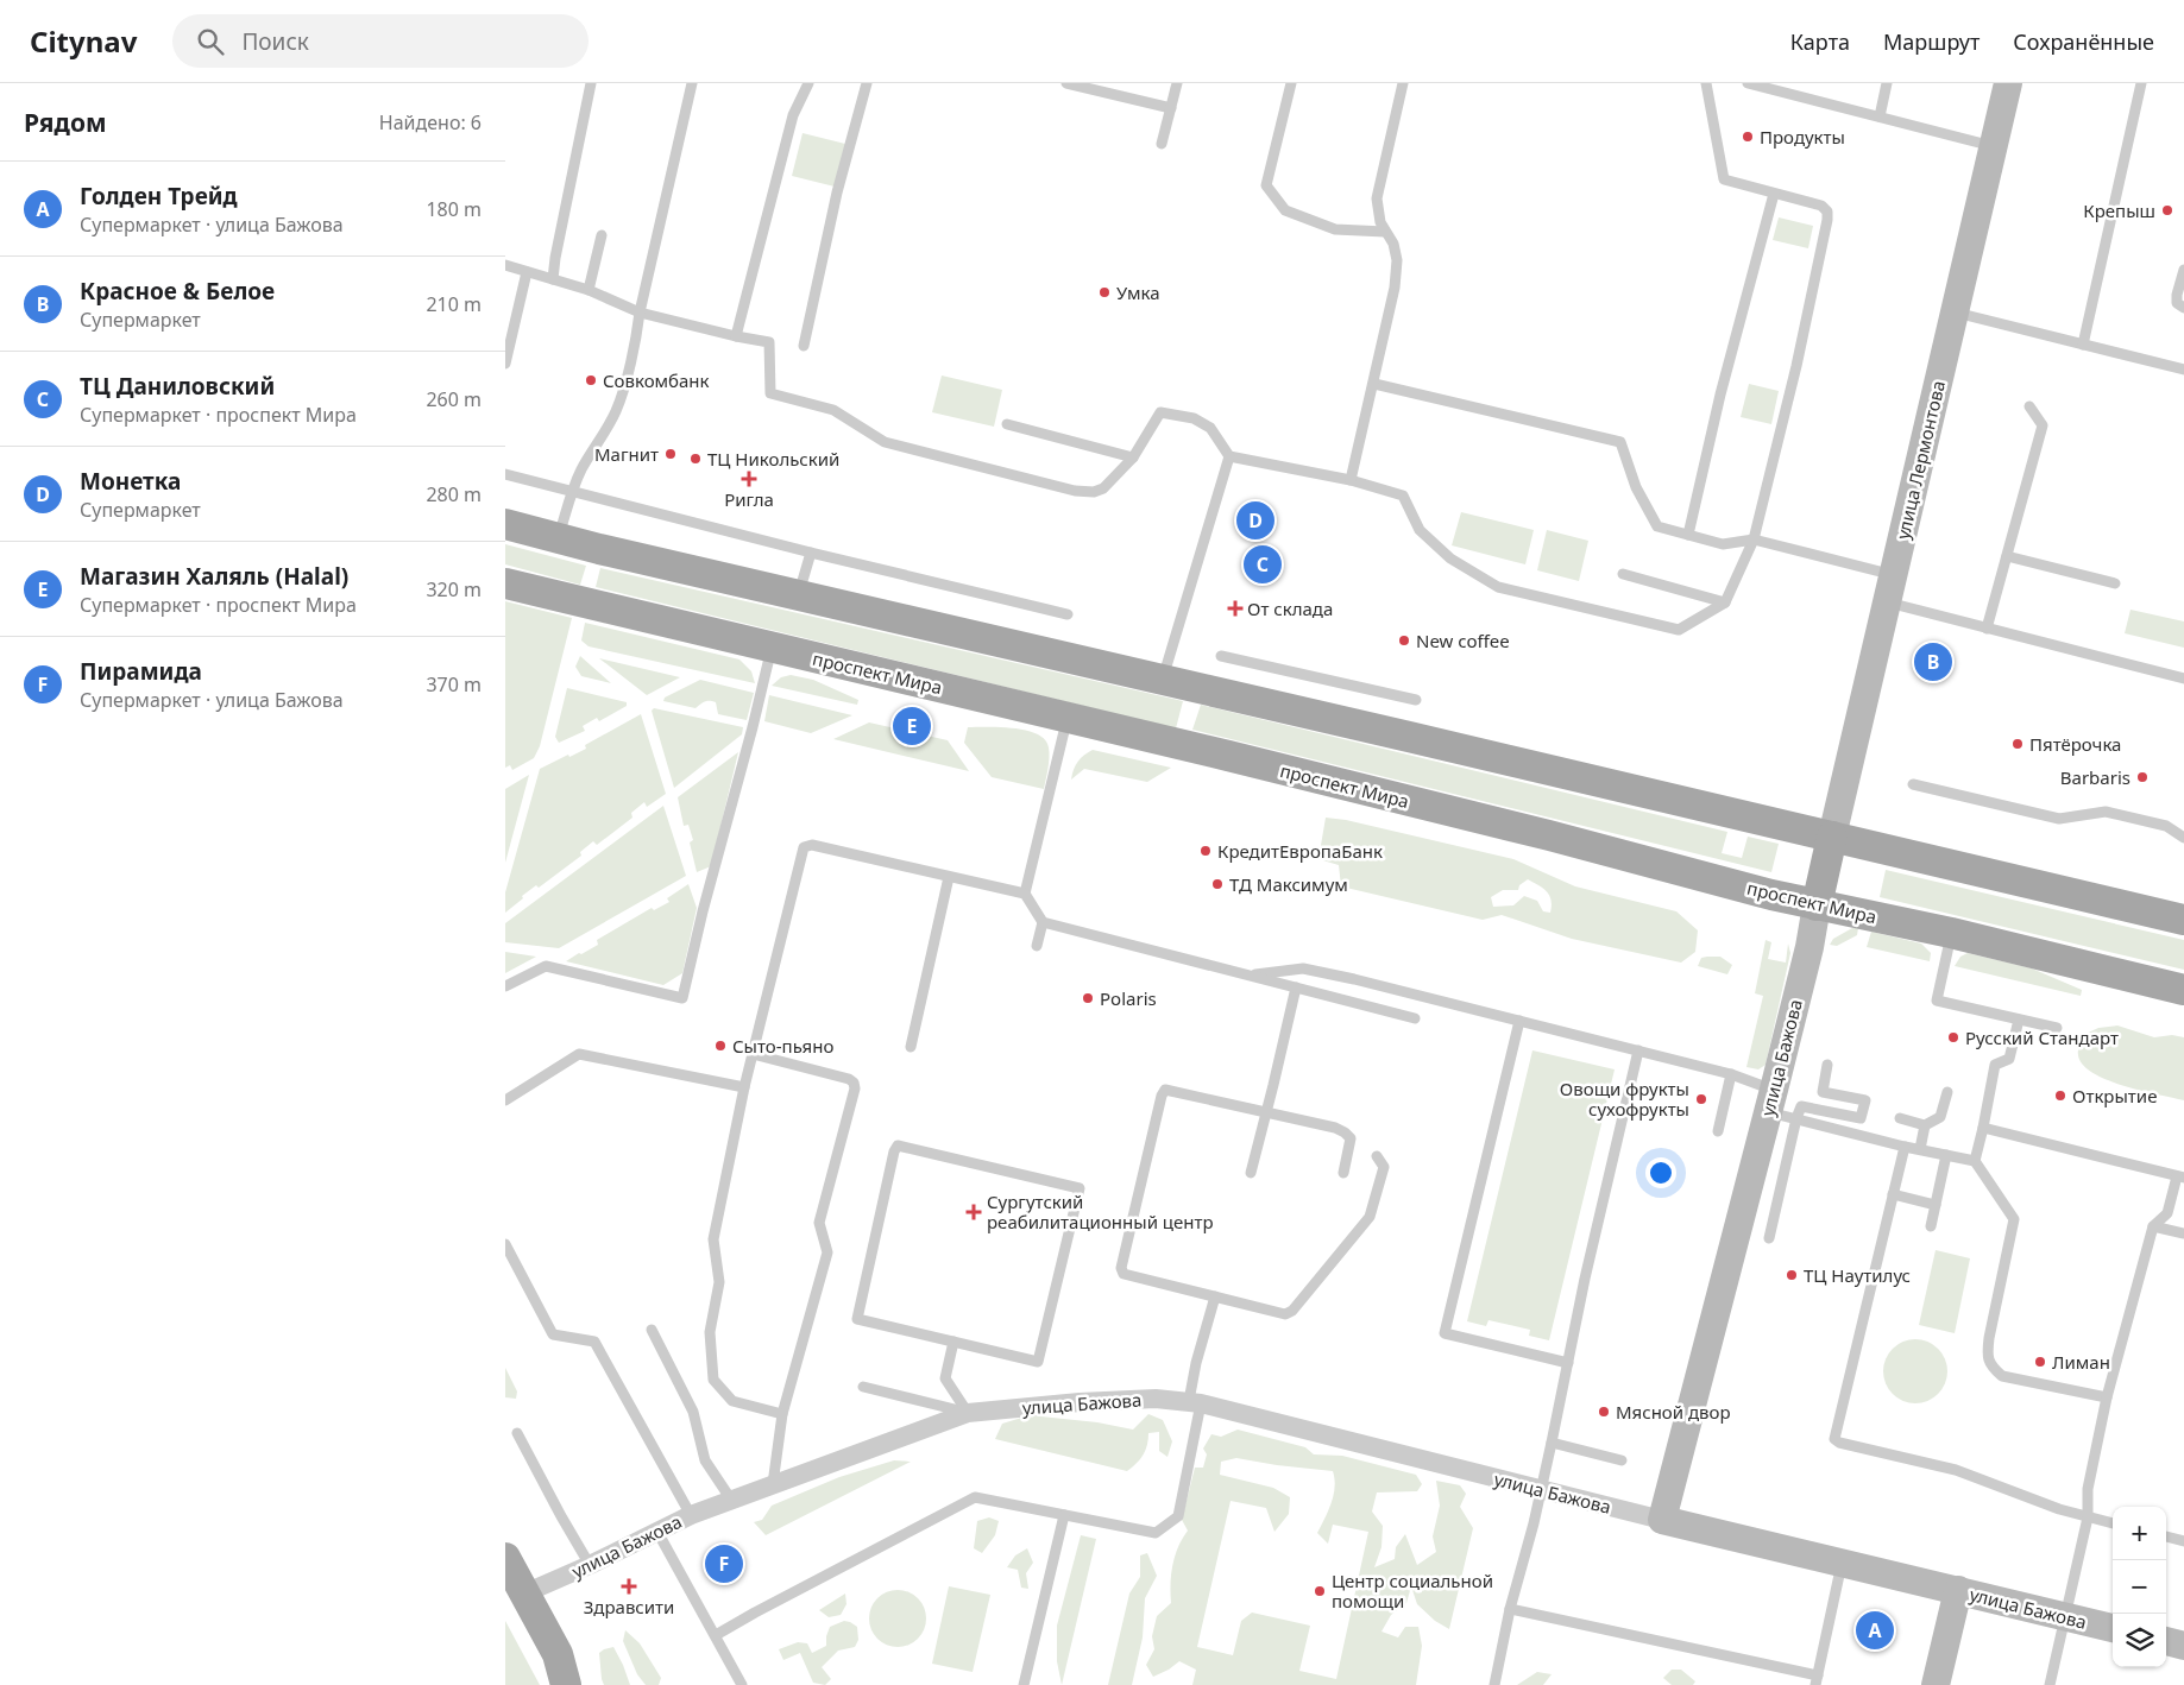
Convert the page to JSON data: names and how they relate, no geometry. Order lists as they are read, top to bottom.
{
  "streets": {
    "main road": ["проспект Мира", "улица Бажова"],
    "street": ["улица Лермонтова"]
  },
  "crossings": [
    ["улица Лермонтова", "улица Бажова"],
    ["проспект Мира", "улица Бажова"]
  ],
  "places": {
    "other": [
      "Продукты",
      "Крепыш",
      "Умка",
      "Совкомбанк",
      "Магнит",
      "ТЦ Никольский",
      "New coffee",
      "Пятёрочка",
      "Barbaris",
      "КредитЕвропаБанк",
      "ТД Максимум",
      "Polaris",
      "Русский Стандарт",
      "Сыто-пьяно",
      "Открытие",
      "Овощи фрукты сухофрукты",
      "ТЦ Наутилус",
      "Лиман",
      "Мясной двор",
      "Центр социальной помощи"
    ],
    "health": [
      "Ригла",
      "От склада",
      "Сургутский реабилитационный центр",
      "Здравсити"
    ]
  },
  "page": {
    "header": "Citynav",
    "search": "Поиск",
    "nav": ["Карта", "Маршрут", "Сохранённые"],
    "heading": ["Рядом", "Найдено: 6"],
    "list": [
      {
        "mark": "A",
        "name": "Голден Трейд",
        "note": "Супермаркет · улица Бажова",
        "value": "180 m"
      },
      {
        "mark": "B",
        "name": "Красное & Белое",
        "note": "Супермаркет",
        "value": "210 m"
      },
      {
        "mark": "C",
        "name": "ТЦ Даниловский",
        "note": "Супермаркет · проспект Мира",
        "value": "260 m"
      },
      {
        "mark": "D",
        "name": "Монетка",
        "note": "Супермаркет",
        "value": "280 m"
      },
      {
        "mark": "E",
        "name": "Магазин Халяль (Halal)",
        "note": "Супермаркет · проспект Мира",
        "value": "320 m"
      },
      {
        "mark": "F",
        "name": "Пирамида",
        "note": "Супермаркет · улица Бажова",
        "value": "370 m"
      }
    ],
    "pins": [
      "D",
      "C",
      "B",
      "E",
      "F",
      "A"
    ],
    "map_buttons": ["+", "−"]
  }
}
